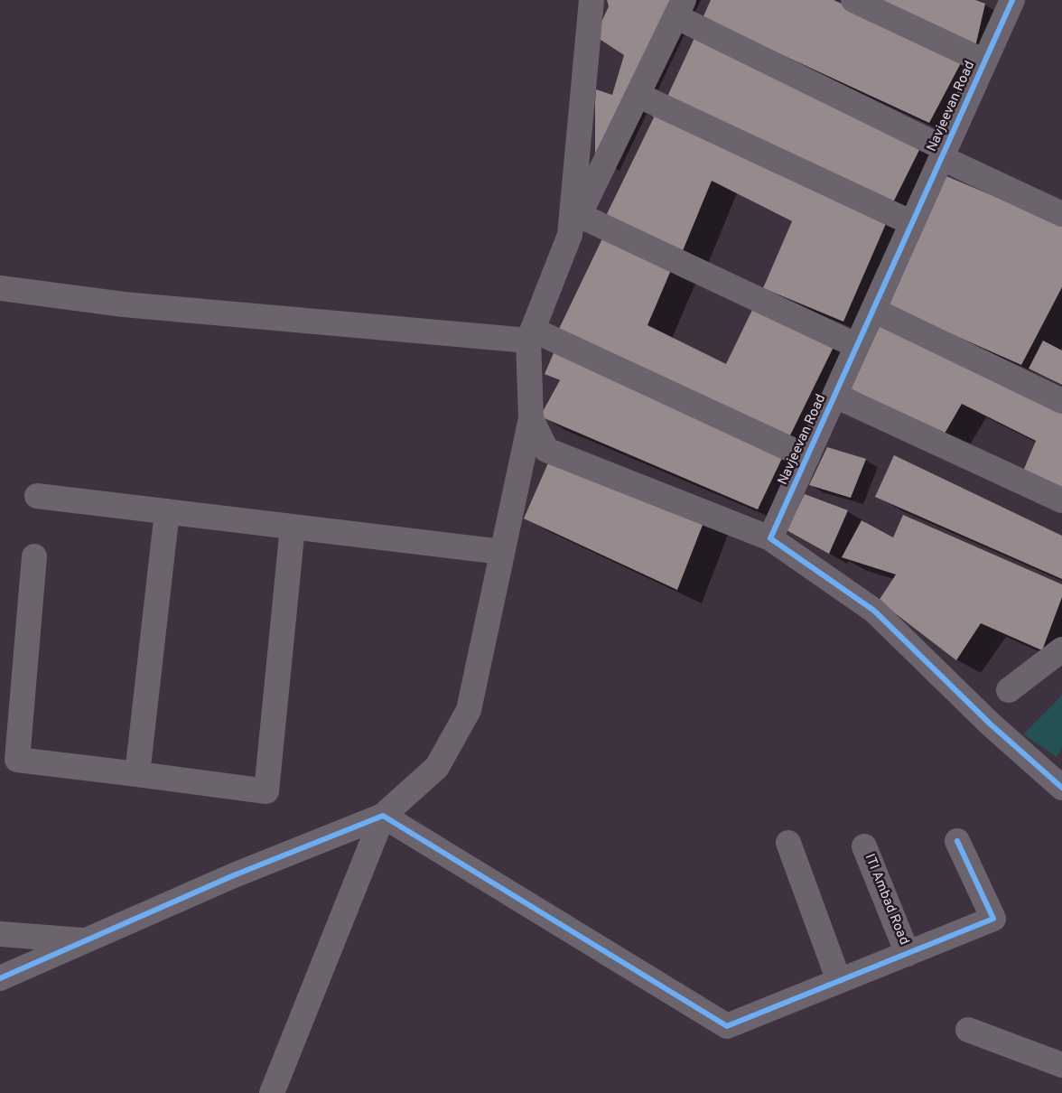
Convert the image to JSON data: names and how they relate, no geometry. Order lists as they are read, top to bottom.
{
  "streets": {
    "street": ["Navjeevan Road", "ITI Ambad Road"]
  }
}
